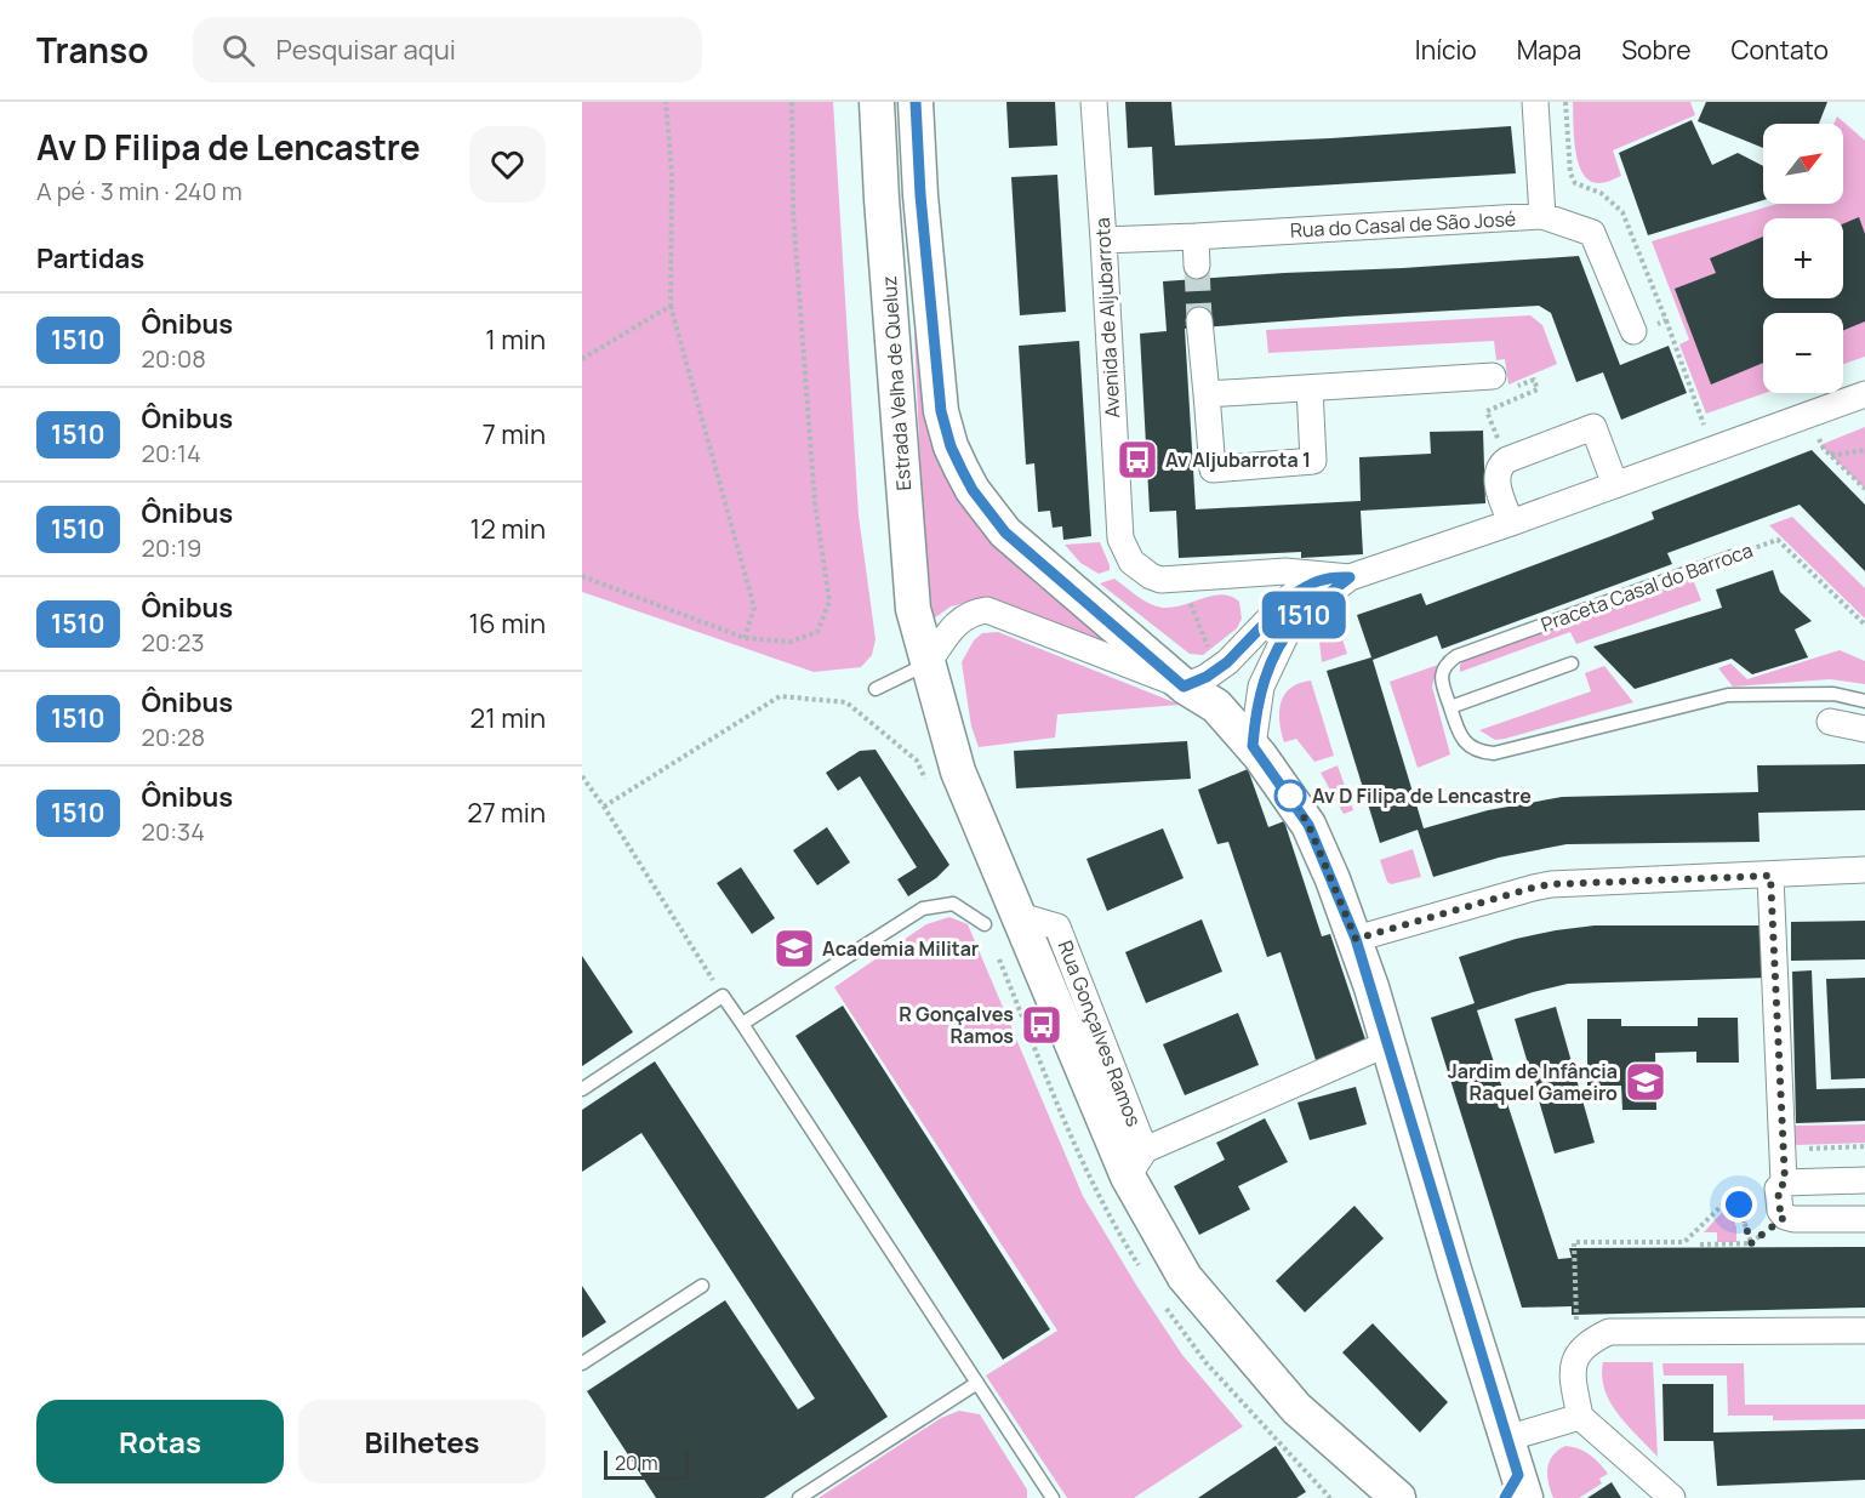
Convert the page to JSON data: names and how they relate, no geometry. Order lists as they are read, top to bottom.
{
  "streets": {
    "main road": ["Estrada Velha de Queluz", "Rua Gonçalves Ramos"],
    "street": ["Rua do Casal de São José", "Avenida de Aljubarrota"],
    "lane": ["Praceta Casal do Barroca"]
  },
  "crossings": [
    ["Rua do Casal de São José", "Avenida de Aljubarrota"],
    ["Estrada Velha de Queluz", "Rua Gonçalves Ramos"]
  ],
  "places": {
    "bus stop": ["Av Aljubarrota 1", "R Gonçalves Ramos"],
    "other": ["Av D Filipa de Lencastre"],
    "school or university": ["Academia Militar", "Jardim de Infância Raquel Gameiro"]
  },
  "lines": ["bus line 1510"],
  "scale_bar": "20 m",
  "north": "top right",
  "page": {
    "header": "Transo",
    "search": "Pesquisar aqui",
    "nav": [
      "Início",
      "Mapa",
      "Sobre",
      "Contato"
    ],
    "heading": [
      ["Av D Filipa de Lencastre", "A pé · 3 min · 240 m"],
      "Partidas"
    ],
    "on_map": "1510",
    "map_buttons": ["+", "−"],
    "list": [
      {
        "mark": "1510",
        "name": "Ônibus",
        "note": "20:08",
        "value": "1 min"
      },
      {
        "mark": "1510",
        "name": "Ônibus",
        "note": "20:14",
        "value": "7 min"
      },
      {
        "mark": "1510",
        "name": "Ônibus",
        "note": "20:19",
        "value": "12 min"
      },
      {
        "mark": "1510",
        "name": "Ônibus",
        "note": "20:23",
        "value": "16 min"
      },
      {
        "mark": "1510",
        "name": "Ônibus",
        "note": "20:28",
        "value": "21 min"
      },
      {
        "mark": "1510",
        "name": "Ônibus",
        "note": "20:34",
        "value": "27 min"
      }
    ],
    "buttons": ["Rotas", "Bilhetes"],
    "scale": "20 m"
  }
}
